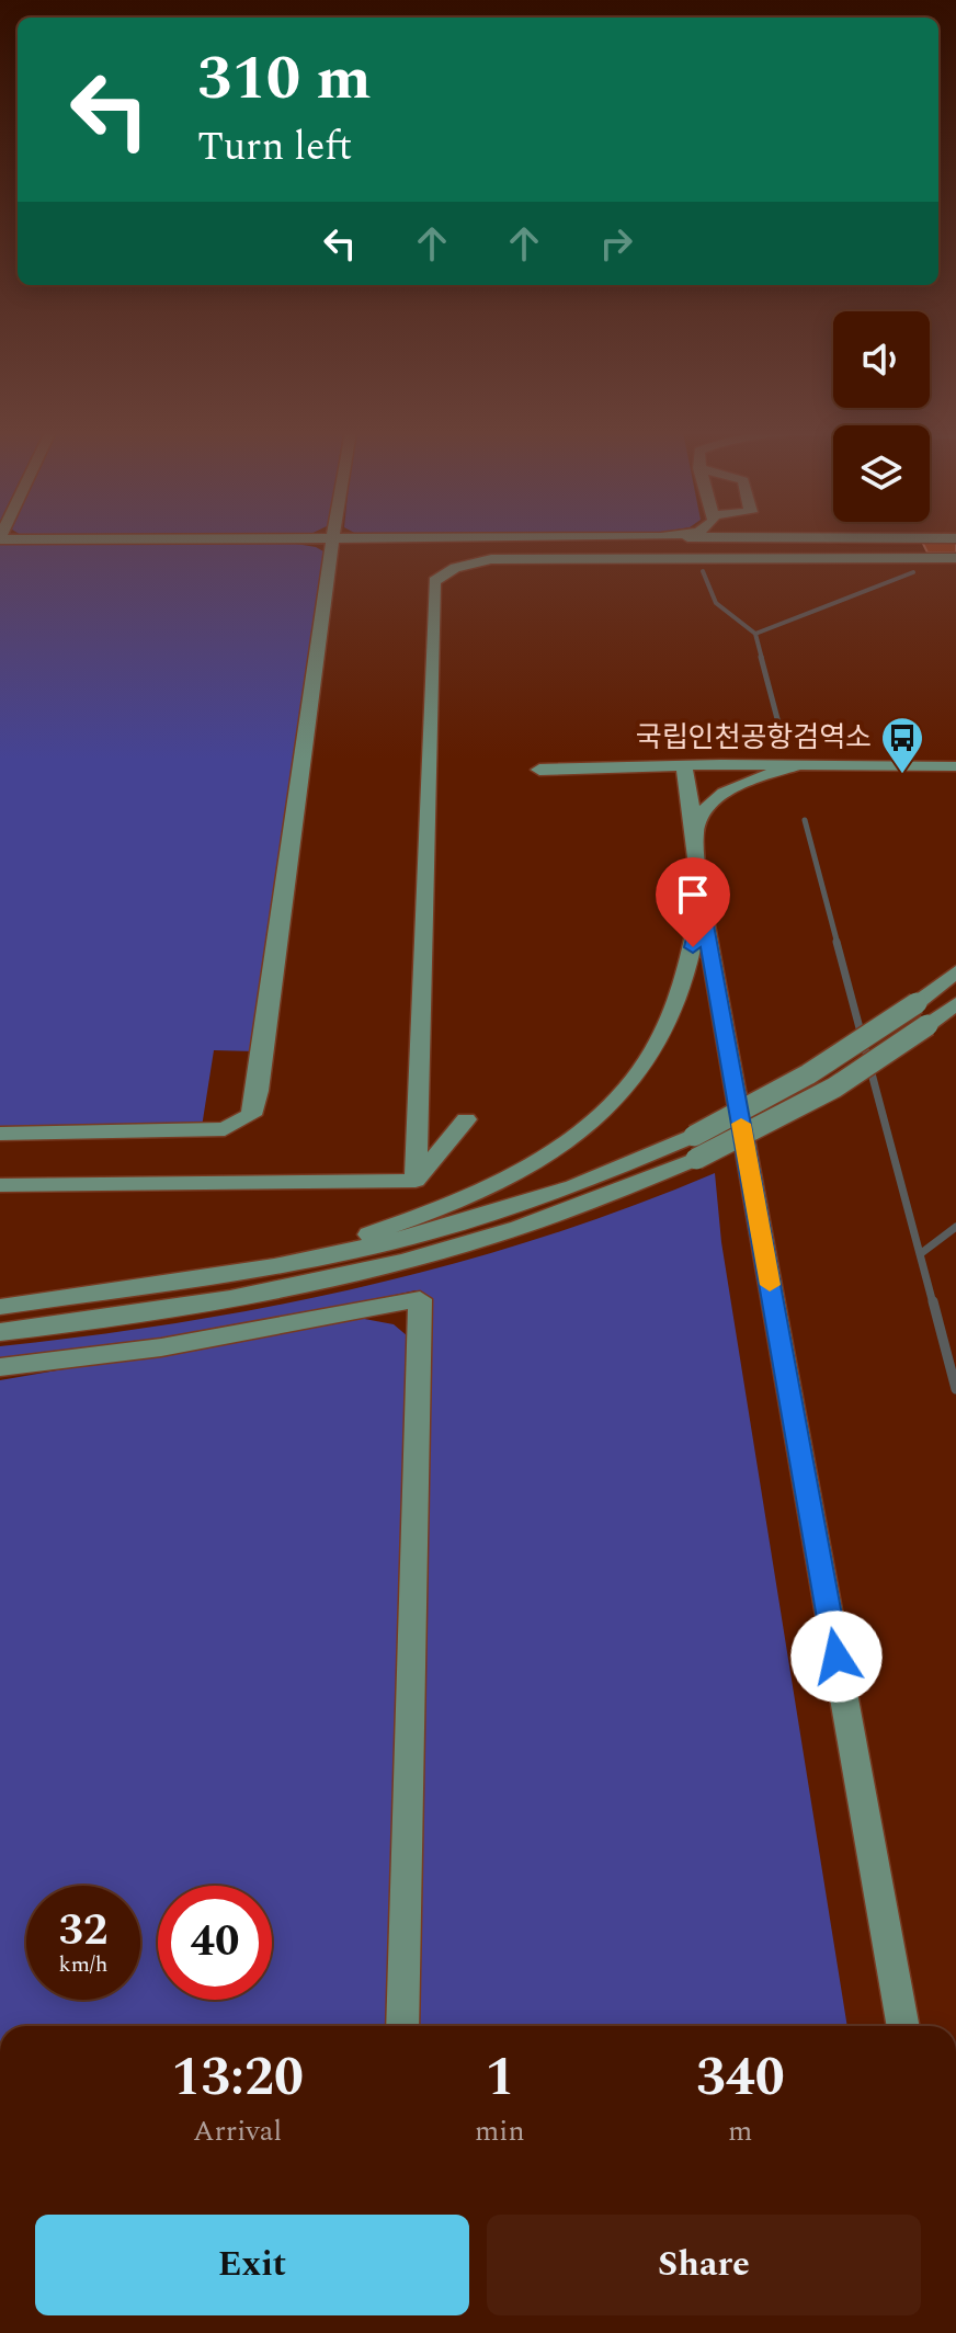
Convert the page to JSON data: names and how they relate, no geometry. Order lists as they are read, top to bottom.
{
  "places": {
    "bus stop": ["국립인천공항검역소"]
  },
  "page": {
    "turn": ["310 m", "Turn left"],
    "speed": "32 km/h",
    "limit": "40",
    "eta": [
      "13:20",
      "Arrival",
      "1",
      "min",
      "340",
      "m"
    ],
    "buttons": ["Exit", "Share"]
  }
}
